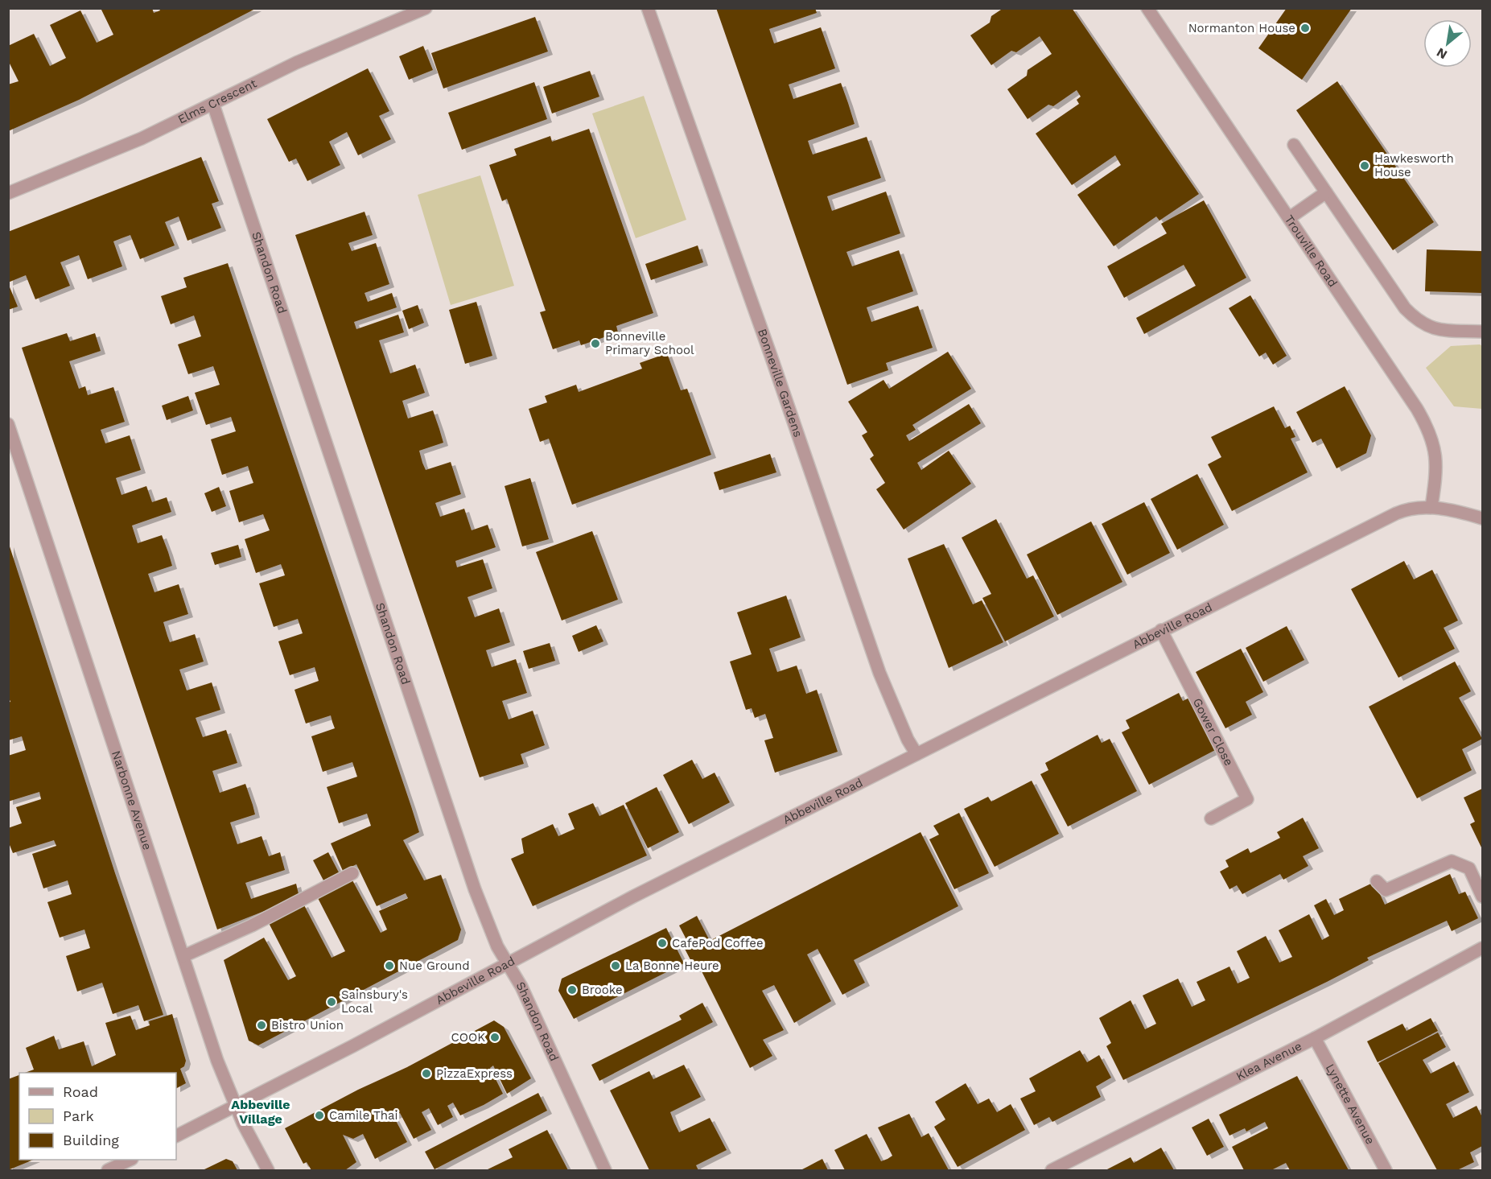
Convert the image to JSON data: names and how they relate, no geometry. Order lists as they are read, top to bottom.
{
  "streets": {
    "street": [
      "Elms Crescent",
      "Trouville Road",
      "Shandon Road",
      "Bonneville Gardens",
      "Abbeville Road",
      "Gower Close",
      "Narbonne Avenue",
      "Klea Avenue",
      "Lynette Avenue"
    ]
  },
  "crossings": [
    ["Elms Crescent", "Shandon Road"],
    ["Trouville Road", "Abbeville Road"],
    ["Shandon Road", "Abbeville Road"],
    ["Bonneville Gardens", "Abbeville Road"],
    ["Abbeville Road", "Gower Close"],
    ["Abbeville Road", "Narbonne Avenue"],
    ["Klea Avenue", "Lynette Avenue"]
  ],
  "districts": ["Abbeville Village"],
  "places": [
    "Normanton House",
    "Hawkesworth House",
    "Bonneville Primary School",
    "CafePod Coffee",
    "Nue Ground",
    "La Bonne Heure",
    "Brooke",
    "Sainsbury's Local",
    "Bistro Union",
    "COOK",
    "PizzaExpress",
    "Camile Thai"
  ],
  "legend": ["Road", "Park", "Building"],
  "north": "bottom left"
}
